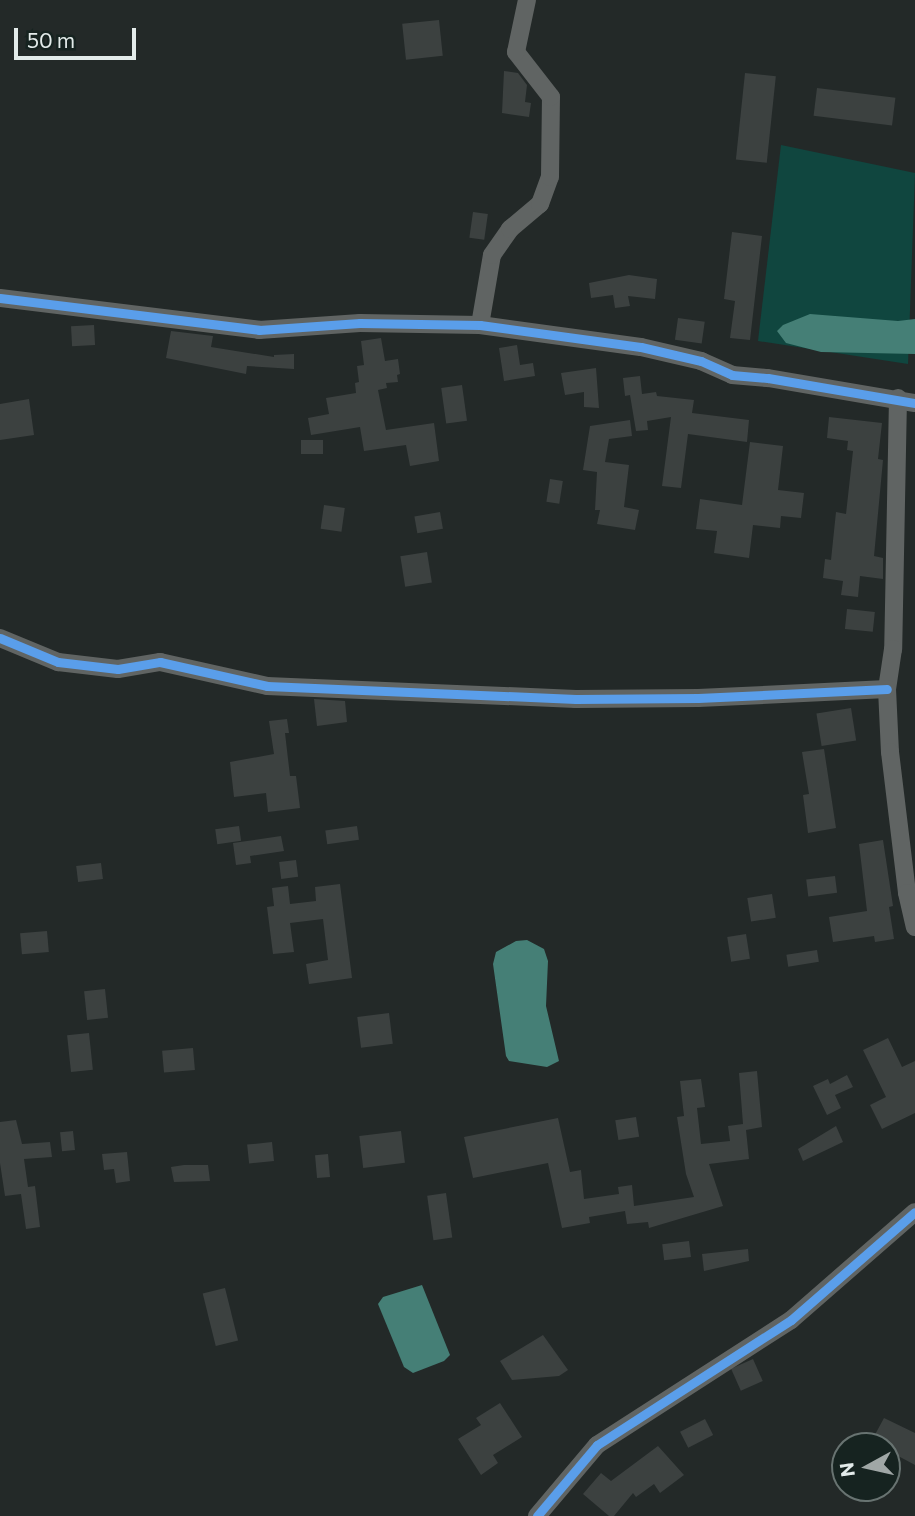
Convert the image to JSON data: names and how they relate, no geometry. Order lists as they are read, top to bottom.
{
  "scale_bar": "50 m",
  "north": "left"
}
